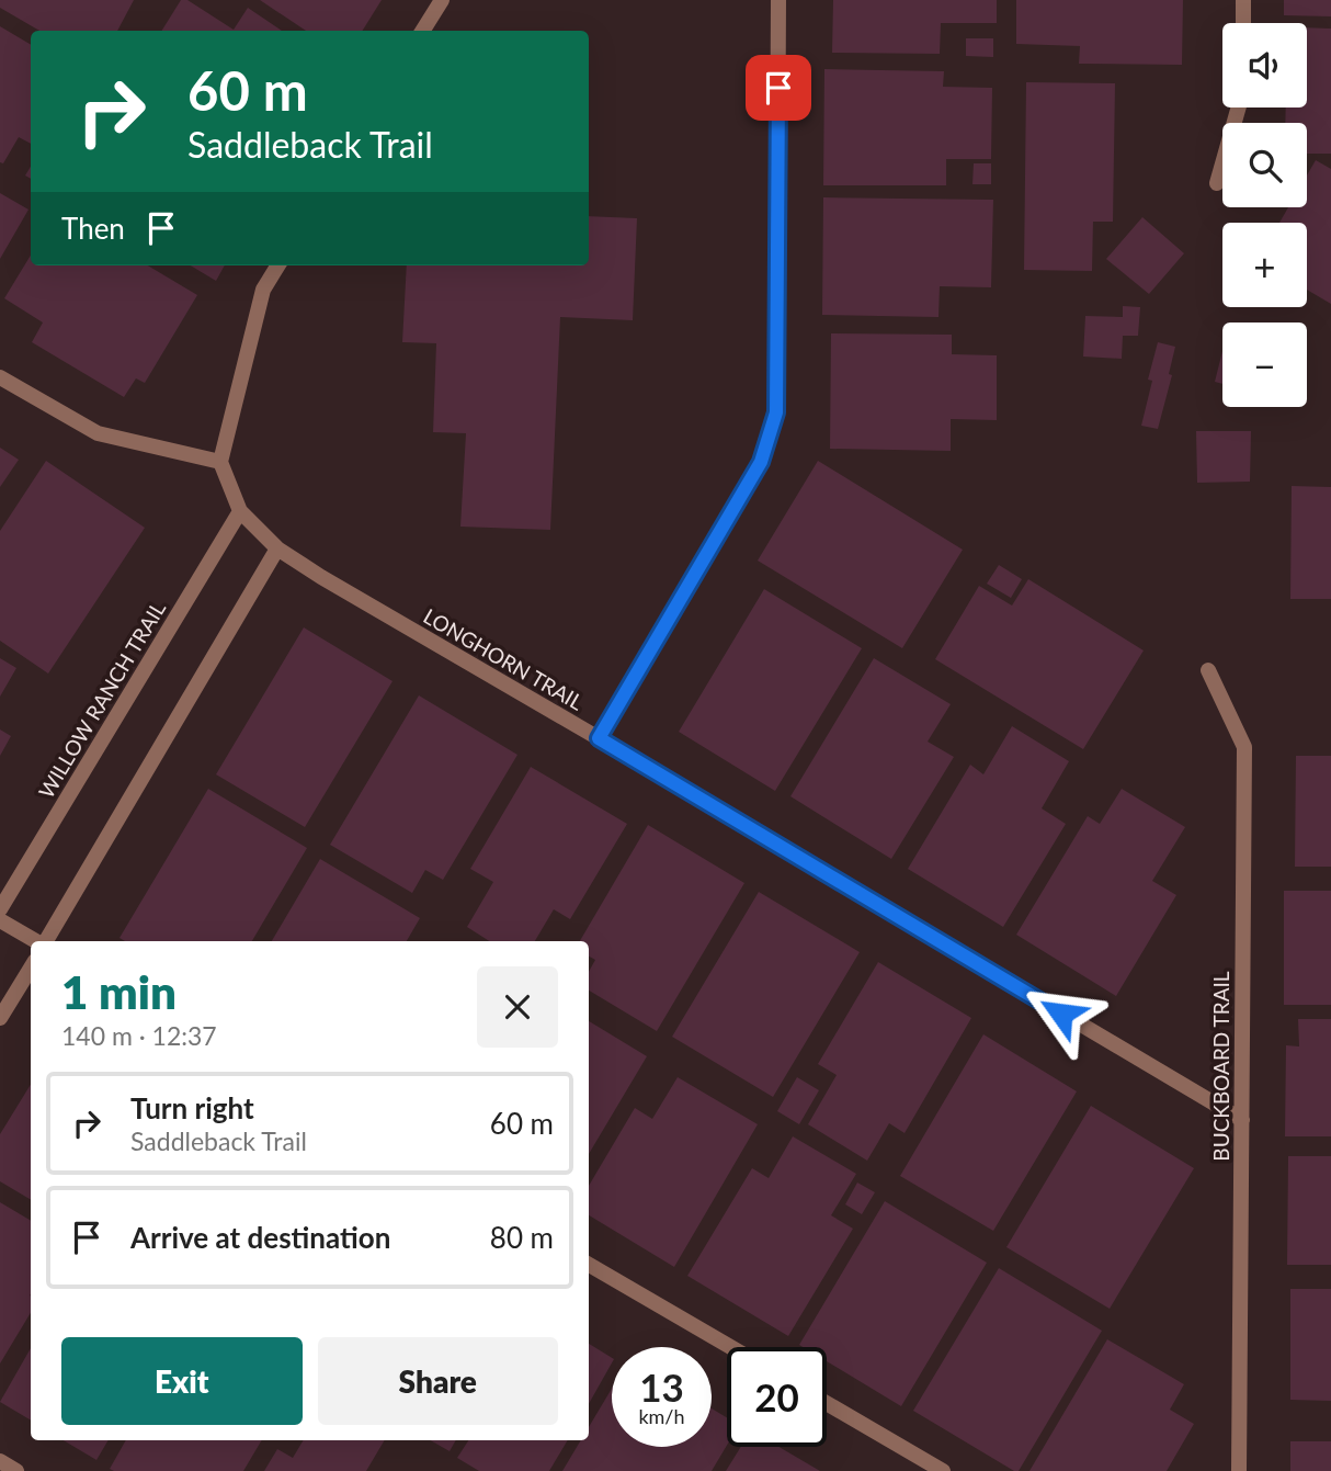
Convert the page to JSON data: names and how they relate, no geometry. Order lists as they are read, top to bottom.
{
  "streets": {
    "lane": ["LONGHORN TRAIL", "WILLOW RANCH TRAIL", "BUCKBOARD TRAIL"]
  },
  "crossings": [
    ["LONGHORN TRAIL", "WILLOW RANCH TRAIL"],
    ["LONGHORN TRAIL", "BUCKBOARD TRAIL"]
  ],
  "page": {
    "map_buttons": ["+", "−"],
    "turn": ["60 m", "Saddleback Trail"],
    "then": "Then",
    "heading": ["1 min", "140 m · 12:37"],
    "list": [
      {
        "name": "Turn right",
        "note": "Saddleback Trail",
        "value": "60 m"
      },
      {
        "name": "Arrive at destination",
        "value": "80 m"
      }
    ],
    "buttons": ["Exit", "Share"],
    "speed": "13 km/h",
    "limit": "20"
  }
}
